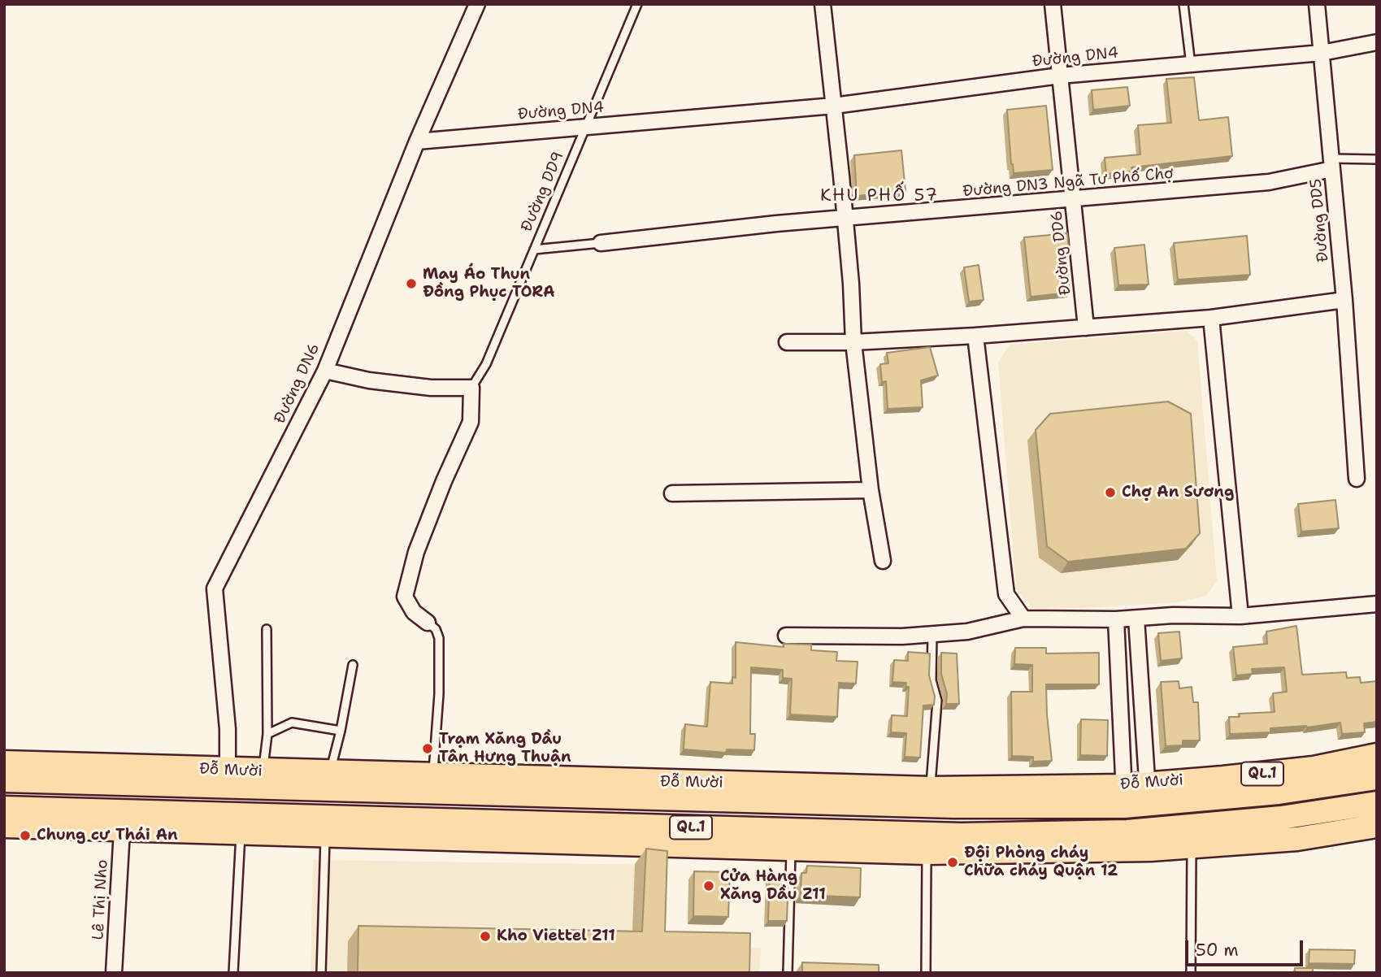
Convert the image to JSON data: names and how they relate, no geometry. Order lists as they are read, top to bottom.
{
  "streets": {
    "highway": ["Đỗ Mười", "QL.1"],
    "street": [
      "Đường DN4",
      "Đường DN3 Ngã Tư Phố Chợ",
      "Đường DD5",
      "Đường DD6",
      "Đường DN6",
      "Lê Thị Nho"
    ],
    "lane": ["Đường DD9"]
  },
  "crossings": [
    ["Đường DN4", "Đường DD9"],
    ["Đường DN4", "Đường DD5"],
    ["Đường DN4", "Đường DD6"],
    ["Đường DN4", "Đường DN6"],
    ["Đường DN3 Ngã Tư Phố Chợ", "Đường DD9"],
    ["Đường DN3 Ngã Tư Phố Chợ", "Đường DD5"],
    ["Đường DN3 Ngã Tư Phố Chợ", "Đường DD6"],
    ["Đường DN6", "Đỗ Mười"],
    ["QL.1", "Lê Thị Nho"]
  ],
  "districts": ["KHU PHỐ 57"],
  "places": [
    "May Áo Thun Đồng Phục TORA",
    "Chợ An Sương",
    "Trạm Xăng Dầu Tân Hưng Thuận",
    "Chung cư Thái An",
    "Đội Phòng cháy Chữa cháy Quận 12",
    "Cửa Hàng Xăng Dầu Z11",
    "Kho Viettel Z11"
  ],
  "scale_bar": "50 m"
}
